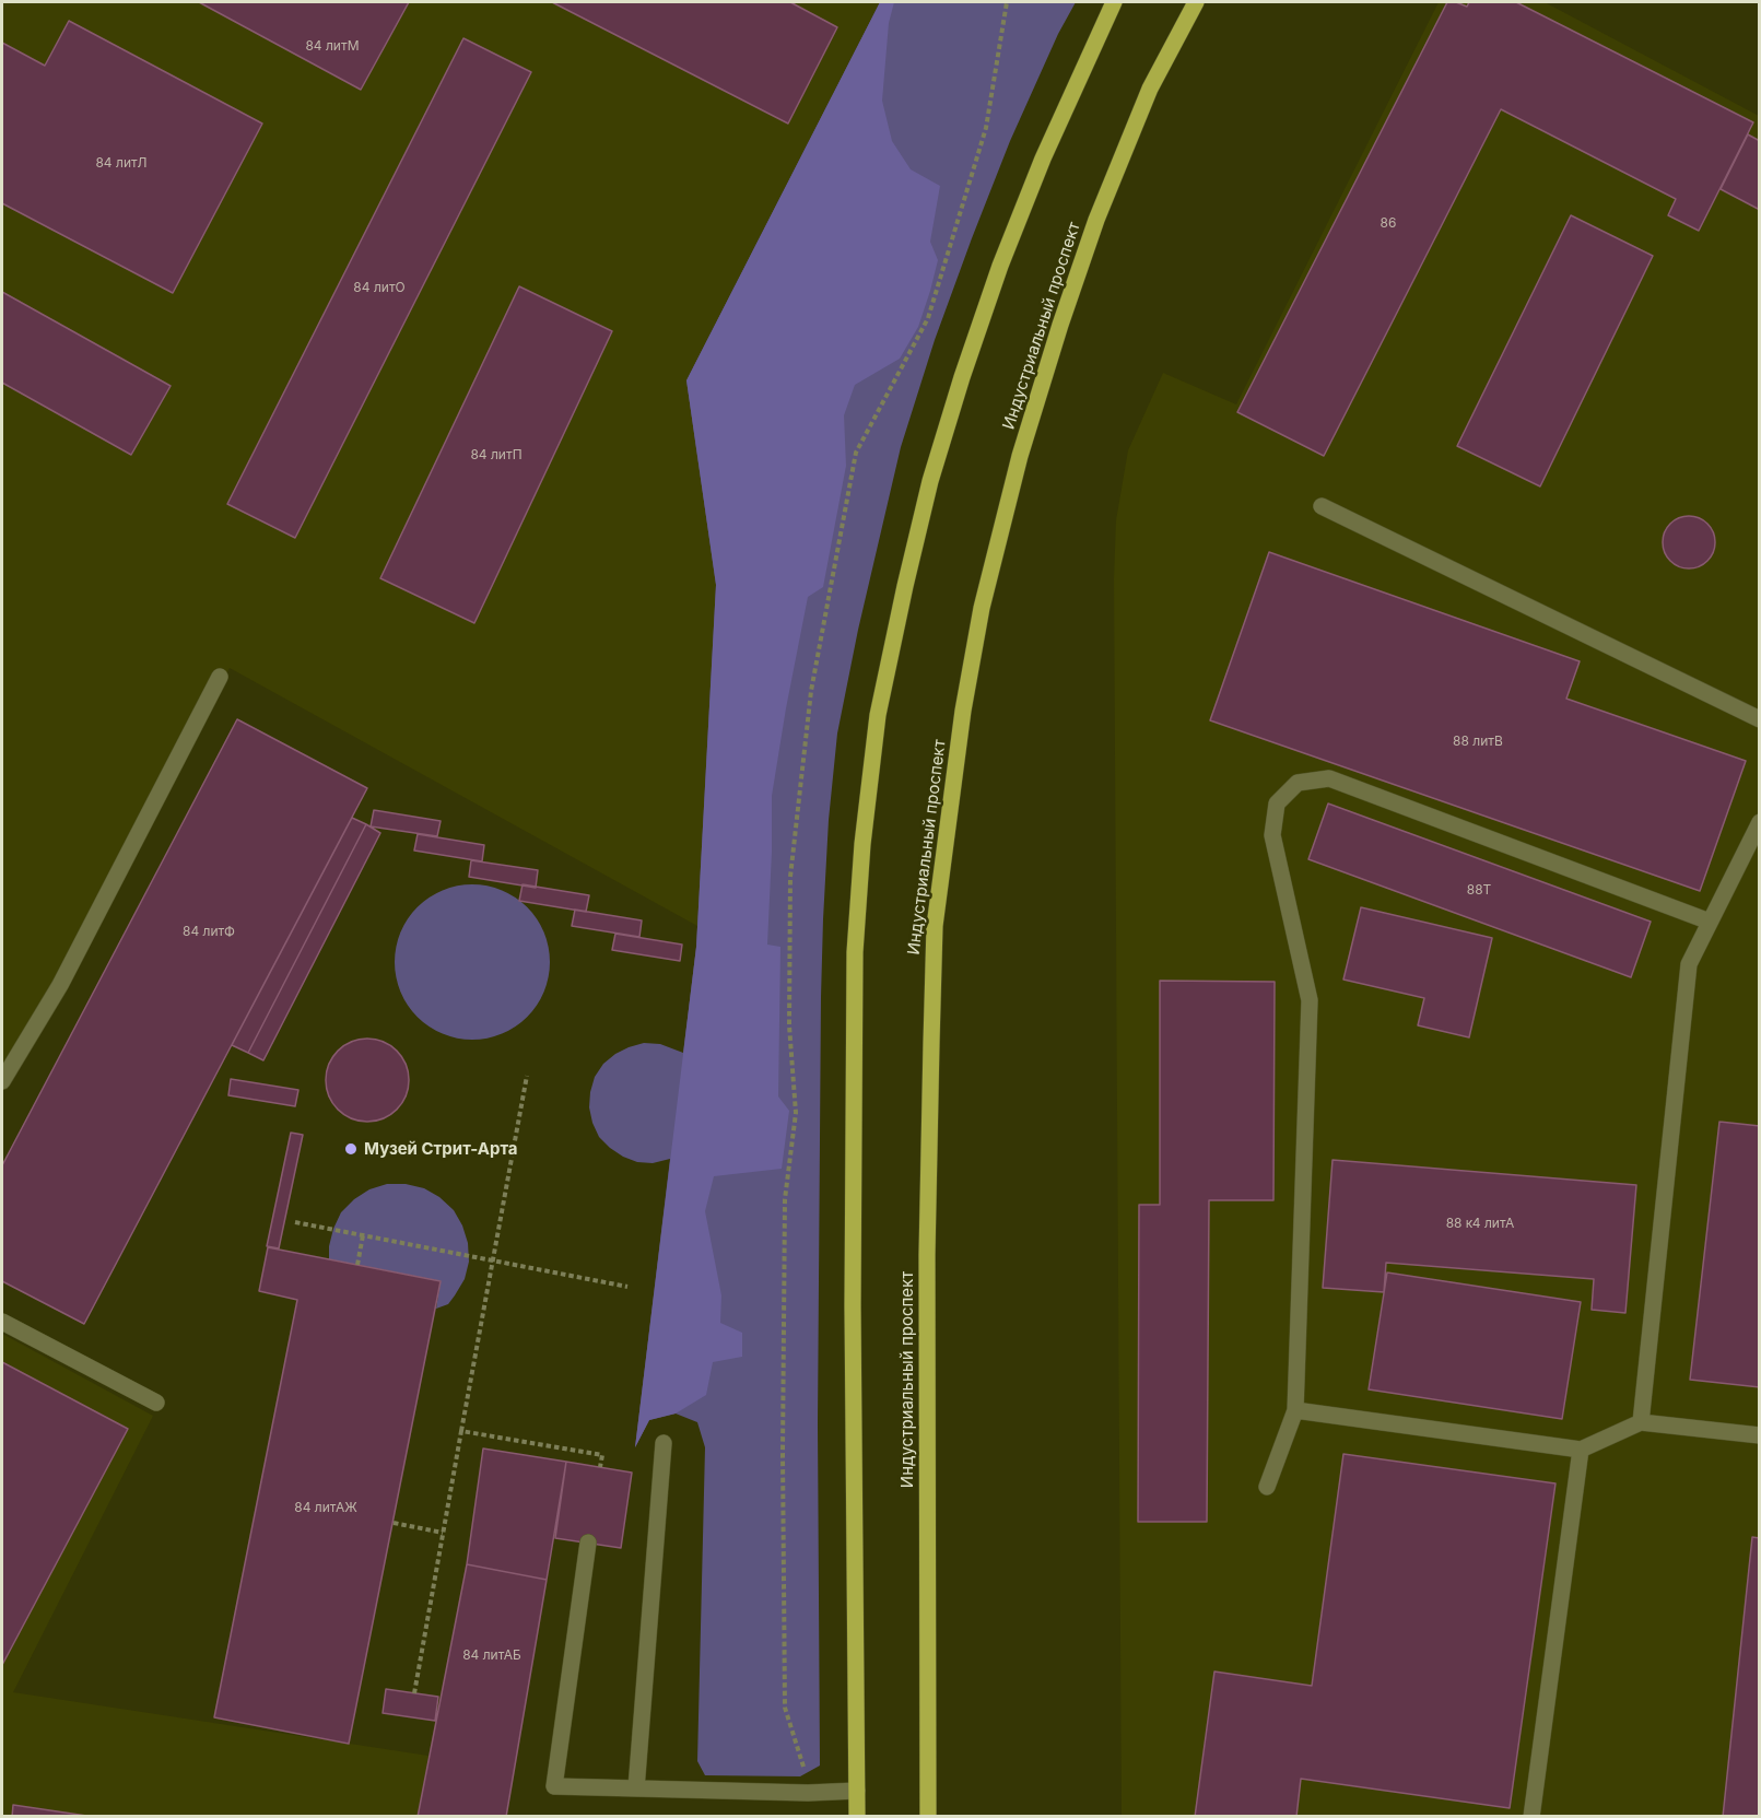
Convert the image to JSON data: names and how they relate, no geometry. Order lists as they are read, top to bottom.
{
  "streets": {
    "main road": ["Индустриальный проспект"]
  },
  "places": ["Музей Стрит-Арта"],
  "house_numbers": [
    "84 литМ",
    "84 литЛ",
    "86",
    "84 литО",
    "84 литП",
    "88 литВ",
    "88Т",
    "84 литФ",
    "88 к4 литА",
    "84 литАЖ",
    "84 литАБ"
  ]
}
